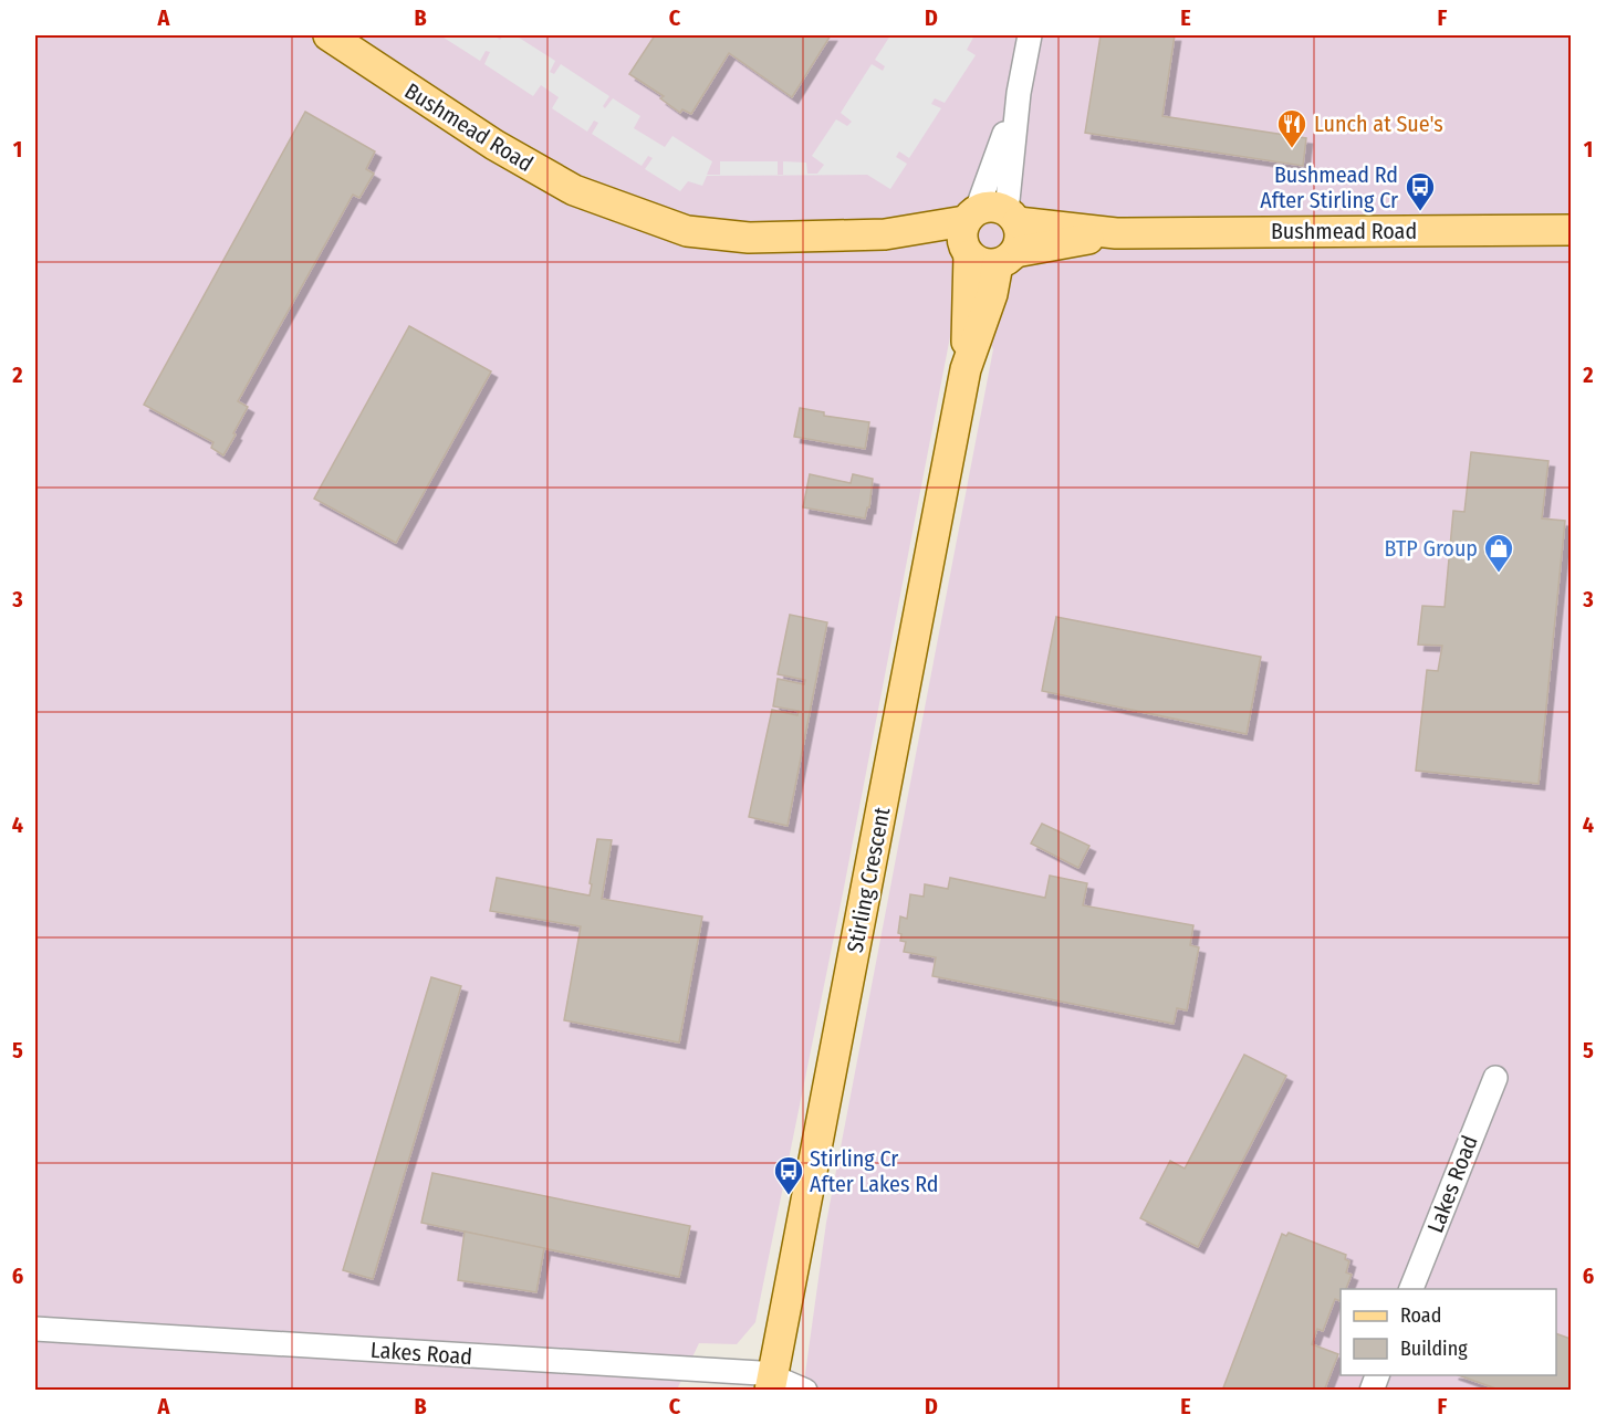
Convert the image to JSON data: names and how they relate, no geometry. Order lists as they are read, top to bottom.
{
  "streets": {
    "main road": ["Bushmead Road", "Stirling Crescent"],
    "street": ["Lakes Road"]
  },
  "crossings": [
    ["Bushmead Road", "Stirling Crescent"],
    ["Stirling Crescent", "Lakes Road"]
  ],
  "places": {
    "restaurant": ["Lunch at Sue's"],
    "bus stop": ["Bushmead Rd After Stirling Cr", "Stirling Cr After Lakes Rd"],
    "shop": ["BTP Group"]
  },
  "legend": ["Road", "Building"],
  "grid": {
    "columns": [
      "A",
      "B",
      "C",
      "D",
      "E",
      "F"
    ],
    "rows": [
      "1",
      "2",
      "3",
      "4",
      "5",
      "6"
    ]
  }
}
